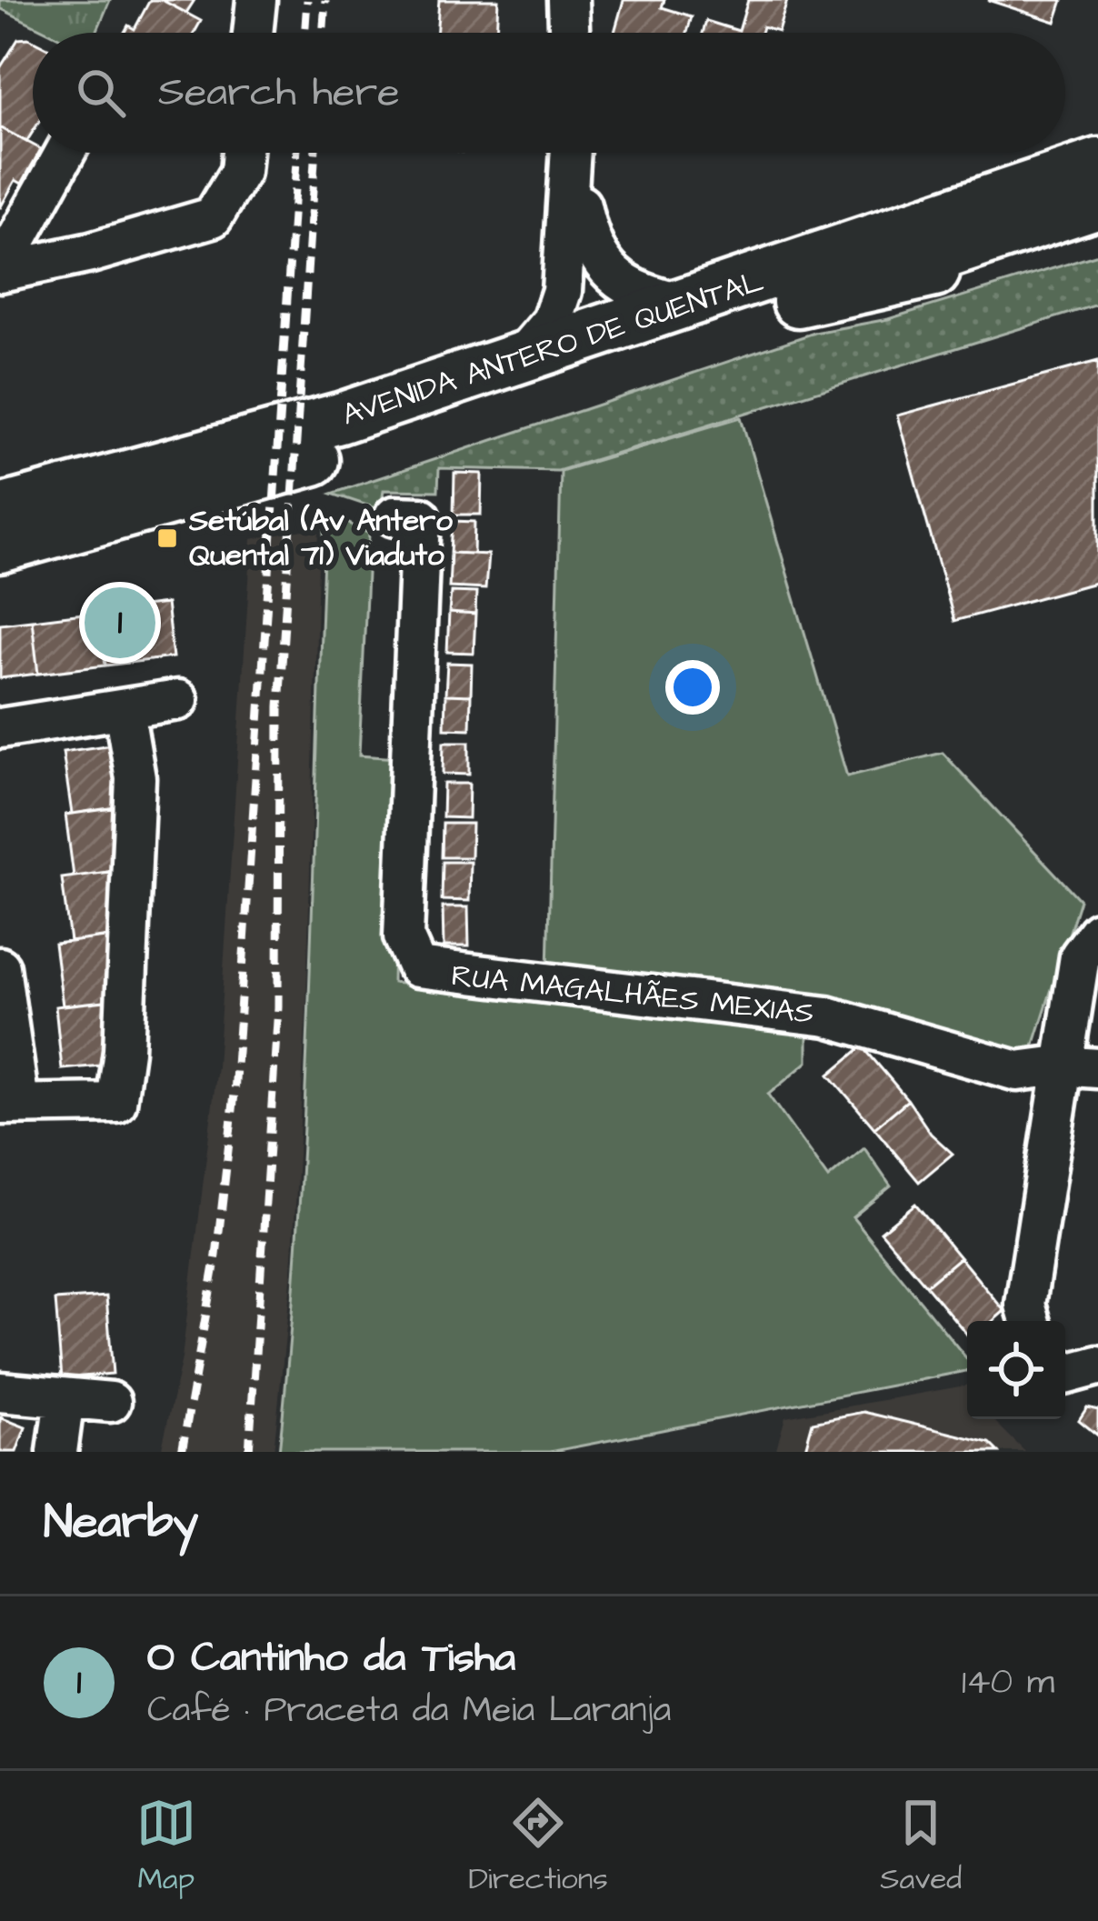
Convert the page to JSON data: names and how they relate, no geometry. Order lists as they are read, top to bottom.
{
  "streets": {
    "main road": ["AVENIDA ANTERO DE QUENTAL"],
    "street": ["RUA MAGALHÃES MEXIAS"]
  },
  "places": {
    "transit": ["Setúbal (Av Antero Quental 71) Viaduto"]
  },
  "page": {
    "search": "Search here",
    "pins": "1",
    "heading": "Nearby",
    "list": [
      {
        "mark": "1",
        "name": "O Cantinho da Tisha",
        "note": "Café · Praceta da Meia Laranja",
        "value": "140 m"
      }
    ],
    "nav": ["Map", "Directions", "Saved"]
  }
}
